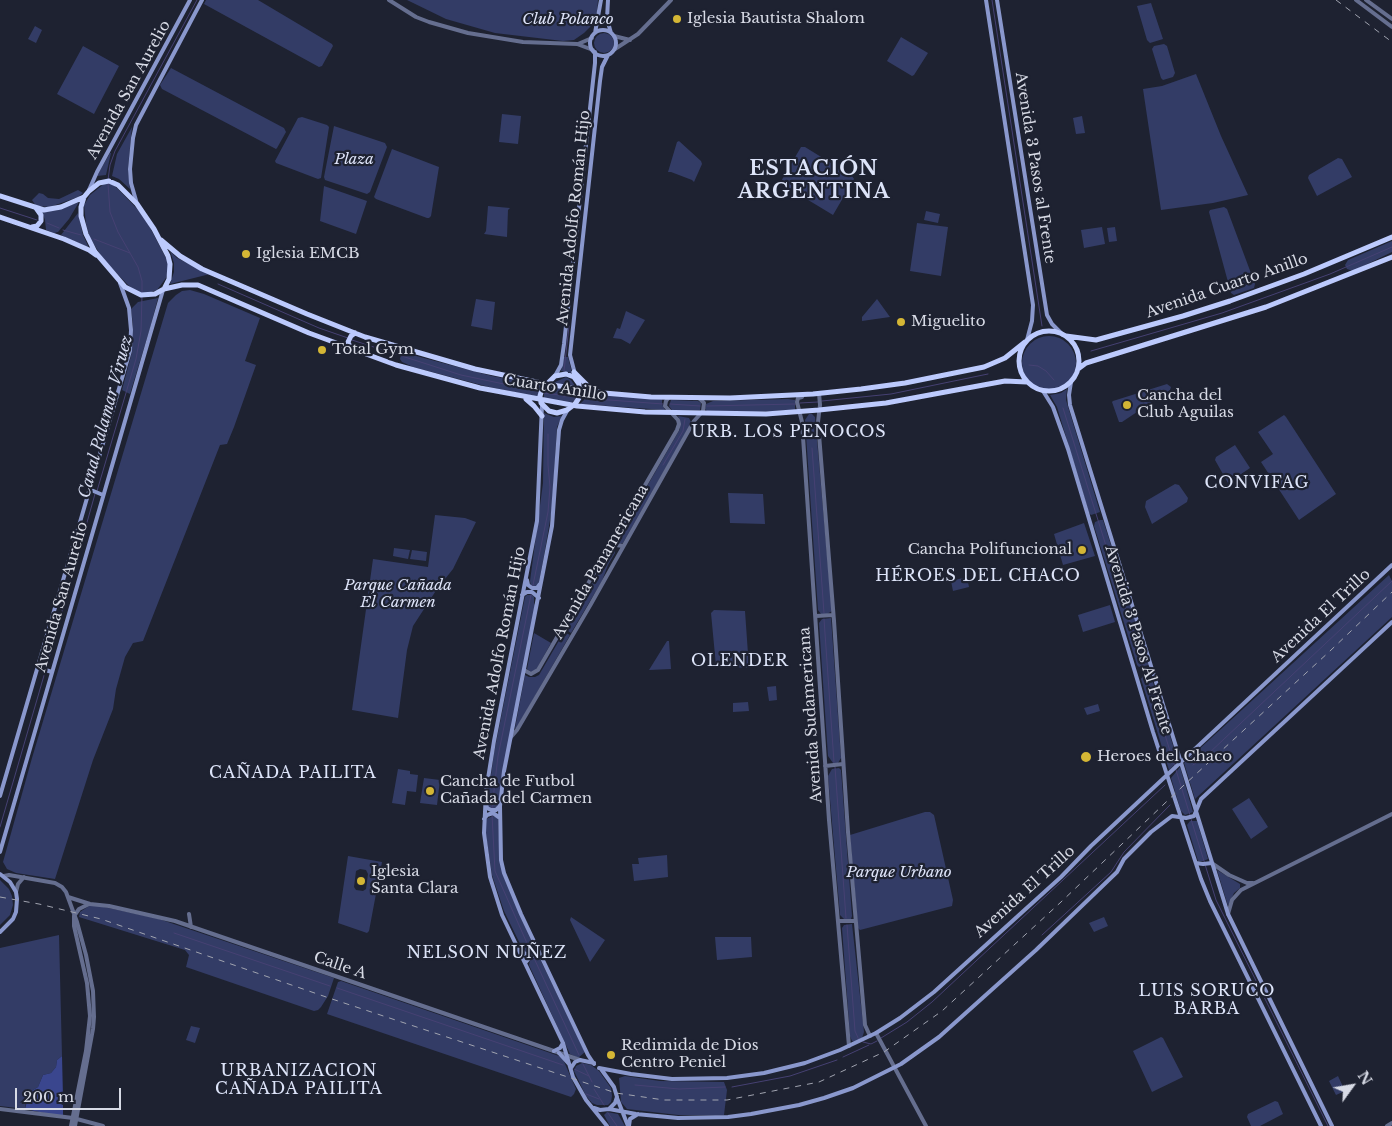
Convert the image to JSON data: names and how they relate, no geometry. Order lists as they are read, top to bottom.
{
  "streets": {
    "highway": ["Avenida Cuarto Anillo", "Cuarto Anillo"],
    "main road": [
      "Avenida San Aurelio",
      "Avenida 3 Pasos al Frente",
      "Avenida Adolfo Román Hijo",
      "Avenida El Trillo",
      "Avenida 3 Pasos Al Frente"
    ],
    "street": ["Avenida Panamericana", "Avenida Sudamericana", "Calle A"]
  },
  "crossings": [
    ["Avenida San Aurelio", "Cuarto Anillo"],
    ["Avenida 3 Pasos al Frente", "Avenida Cuarto Anillo"],
    ["Avenida 3 Pasos al Frente", "Cuarto Anillo"],
    ["Avenida 3 Pasos al Frente", "Avenida 3 Pasos Al Frente"],
    ["Avenida Adolfo Román Hijo", "Cuarto Anillo"],
    ["Avenida Adolfo Román Hijo", "Avenida Panamericana"],
    ["Avenida Adolfo Román Hijo", "Calle A"],
    ["Avenida Cuarto Anillo", "Cuarto Anillo"],
    ["Avenida Cuarto Anillo", "Avenida 3 Pasos Al Frente"],
    ["Cuarto Anillo", "Avenida Panamericana"],
    ["Cuarto Anillo", "Avenida 3 Pasos Al Frente"],
    ["Cuarto Anillo", "Avenida Sudamericana"],
    ["Avenida El Trillo", "Avenida 3 Pasos Al Frente"],
    ["Avenida El Trillo", "Avenida Sudamericana"]
  ],
  "districts": [
    "ESTACIÓN ARGENTINA",
    "URB. LOS PENOCOS",
    "CONVIFAG",
    "HÉROES DEL CHACO",
    "OLENDER",
    "CAÑADA PAILITA",
    "NELSON NUÑEZ",
    "LUIS SORUCO BARBA",
    "URBANIZACION CAÑADA PAILITA"
  ],
  "water": ["Canal Palamar Viruez"],
  "parks": [
    "Club Polanco",
    "Plaza",
    "Parque Cañada El Carmen",
    "Parque Urbano"
  ],
  "places": [
    "Iglesia Bautista Shalom",
    "Iglesia EMCB",
    "Miguelito",
    "Total Gym",
    "Cancha del Club Aguilas",
    "Cancha Polifuncional",
    "Heroes del Chaco",
    "Cancha de Futbol Cañada del Carmen",
    "Iglesia Santa Clara",
    "Redimida de Dios Centro Peniel"
  ],
  "scale_bar": "200 m",
  "north": "top right"
}
